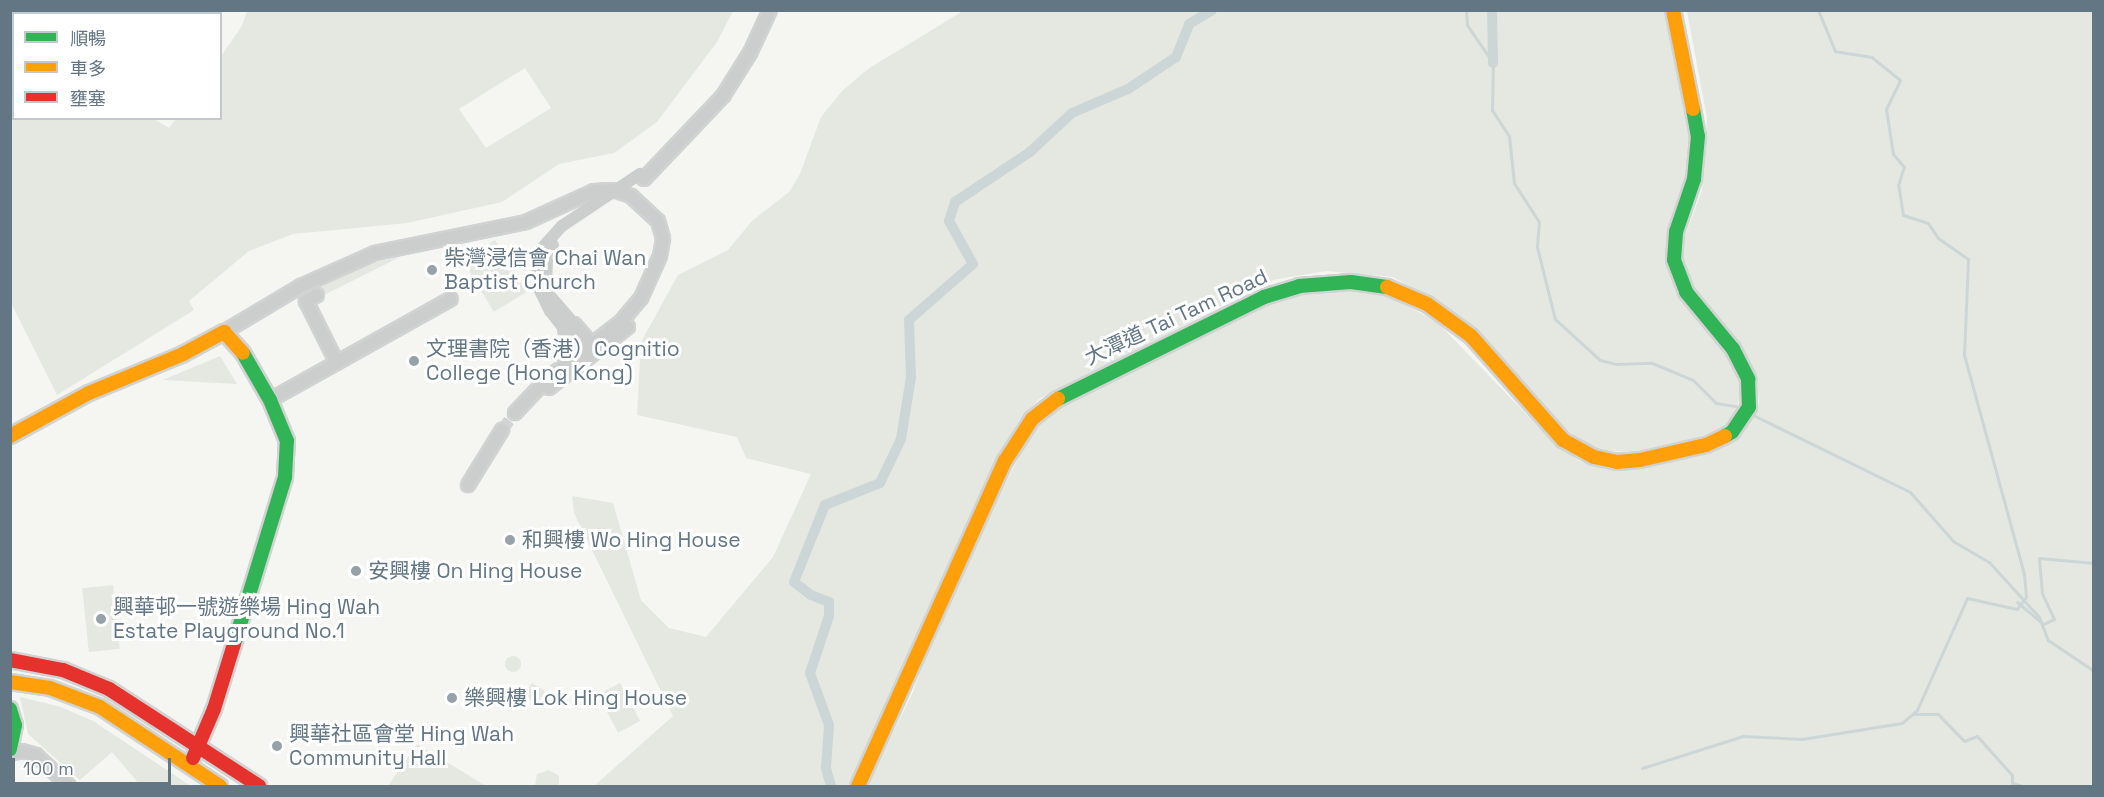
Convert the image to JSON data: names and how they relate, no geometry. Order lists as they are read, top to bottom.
{
  "streets": {
    "main road": ["大潭道 Tai Tam Road"]
  },
  "places": [
    "柴灣浸信會 Chai Wan Baptist Church",
    "文理書院（香港）Cognitio College (Hong Kong)",
    "和興樓 Wo Hing House",
    "安興樓 On Hing House",
    "興華邨一號遊樂場 Hing Wah Estate Playground No.1",
    "樂興樓 Lok Hing House",
    "興華社區會堂 Hing Wah Community Hall"
  ],
  "legend": ["順暢", "車多", "壅塞"],
  "scale_bar": "100 m"
}
